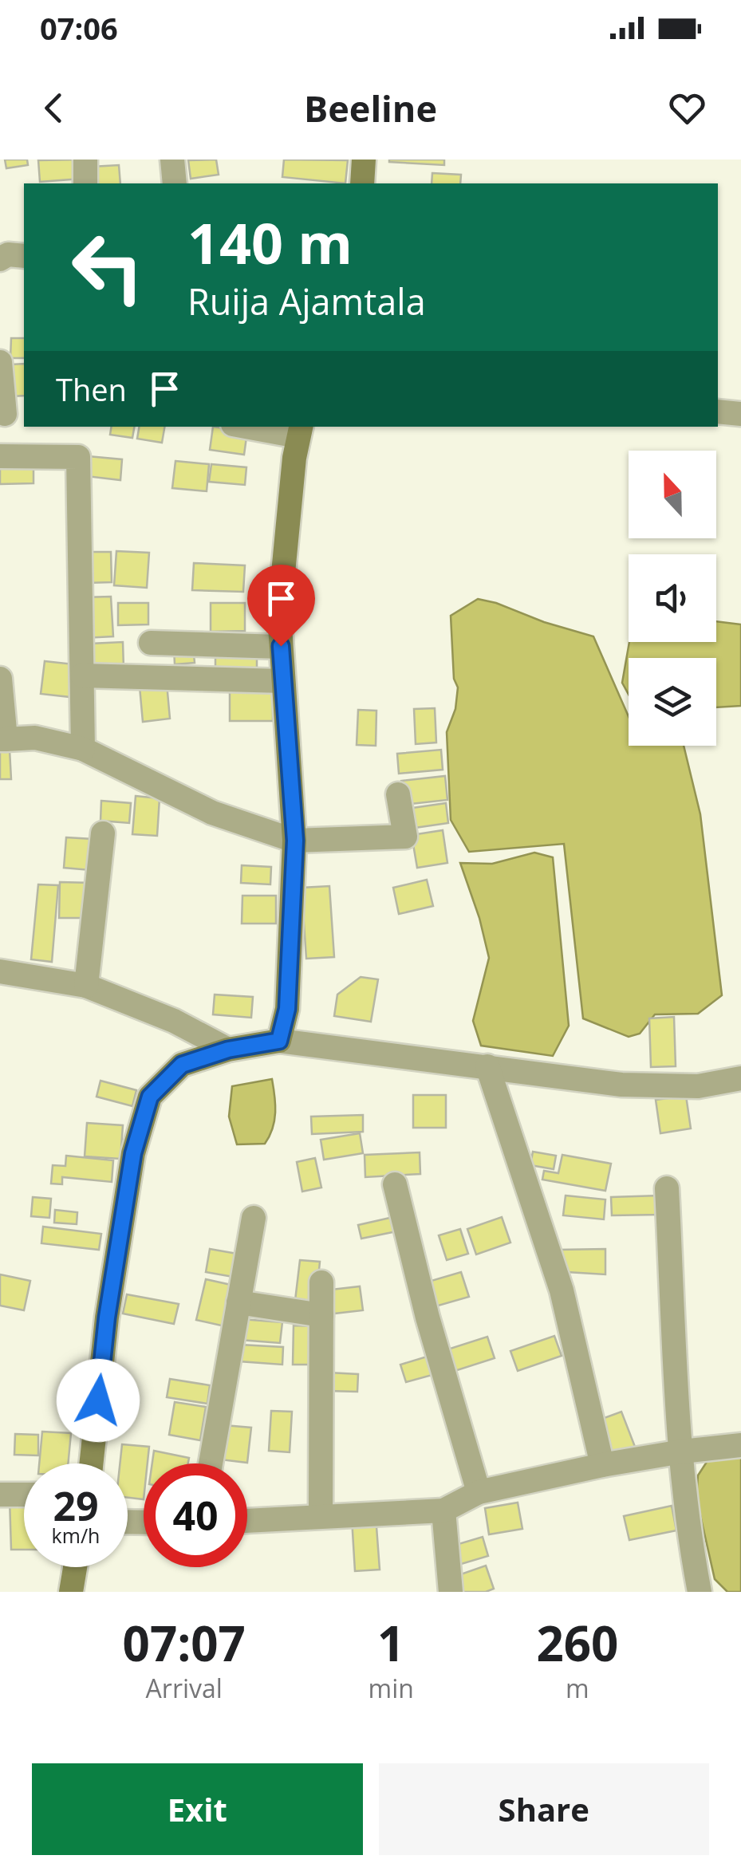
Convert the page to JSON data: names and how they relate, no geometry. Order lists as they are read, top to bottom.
{
  "north": "top",
  "page": {
    "status": "07:06",
    "header": "Beeline",
    "turn": ["140 m", "Ruija Ajamtala"],
    "then": "Then",
    "speed": "29 km/h",
    "limit": "40",
    "eta": [
      "07:07",
      "Arrival",
      "1",
      "min",
      "260",
      "m"
    ],
    "buttons": ["Exit", "Share"]
  }
}
